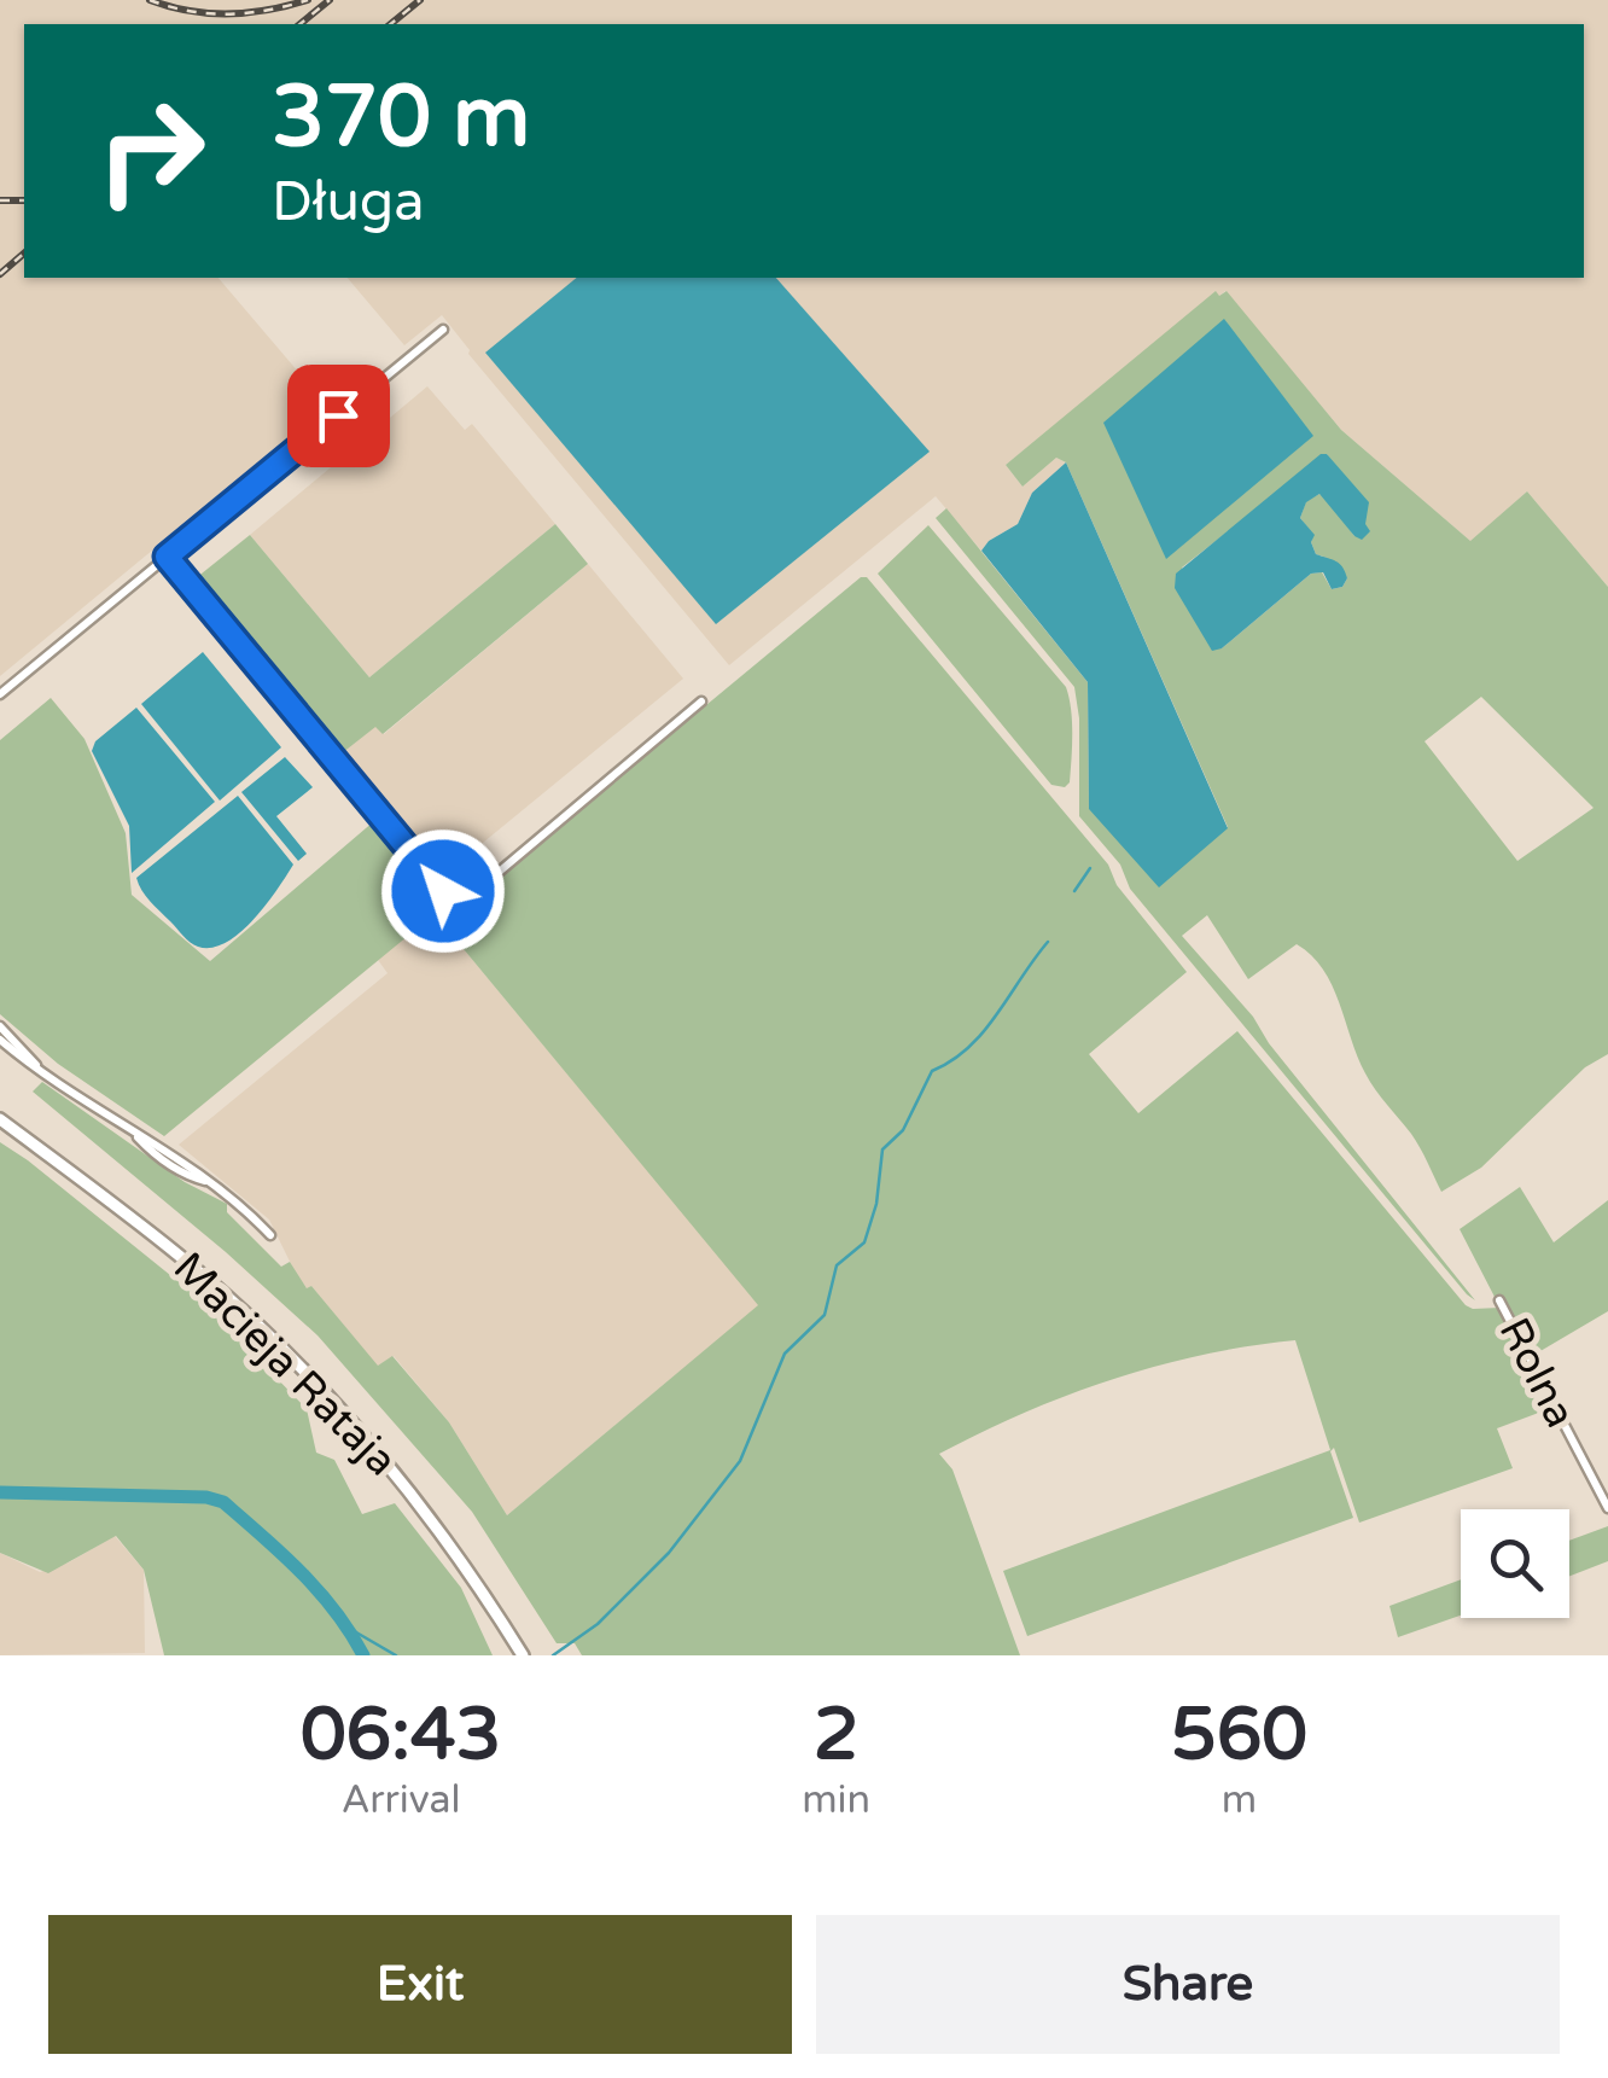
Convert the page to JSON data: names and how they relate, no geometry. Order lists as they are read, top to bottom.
{
  "streets": {
    "main road": ["Macieja Rataja"],
    "street": ["Rolna"]
  },
  "page": {
    "turn": ["370 m", "Długa"],
    "eta": [
      "06:43",
      "Arrival",
      "2",
      "min",
      "560",
      "m"
    ],
    "buttons": ["Exit", "Share"]
  }
}
